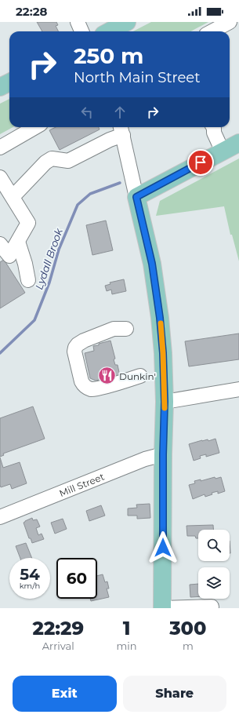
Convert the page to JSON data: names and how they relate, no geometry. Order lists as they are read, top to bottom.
{
  "streets": {
    "street": ["Mill Street"]
  },
  "water": ["Lydall Brook"],
  "places": {
    "restaurant": ["Dunkin'"]
  },
  "page": {
    "status": "22:28",
    "turn": ["250 m", "North Main Street"],
    "speed": "54 km/h",
    "limit": "60",
    "eta": [
      "22:29",
      "Arrival",
      "1",
      "min",
      "300",
      "m"
    ],
    "buttons": ["Exit", "Share"]
  }
}
